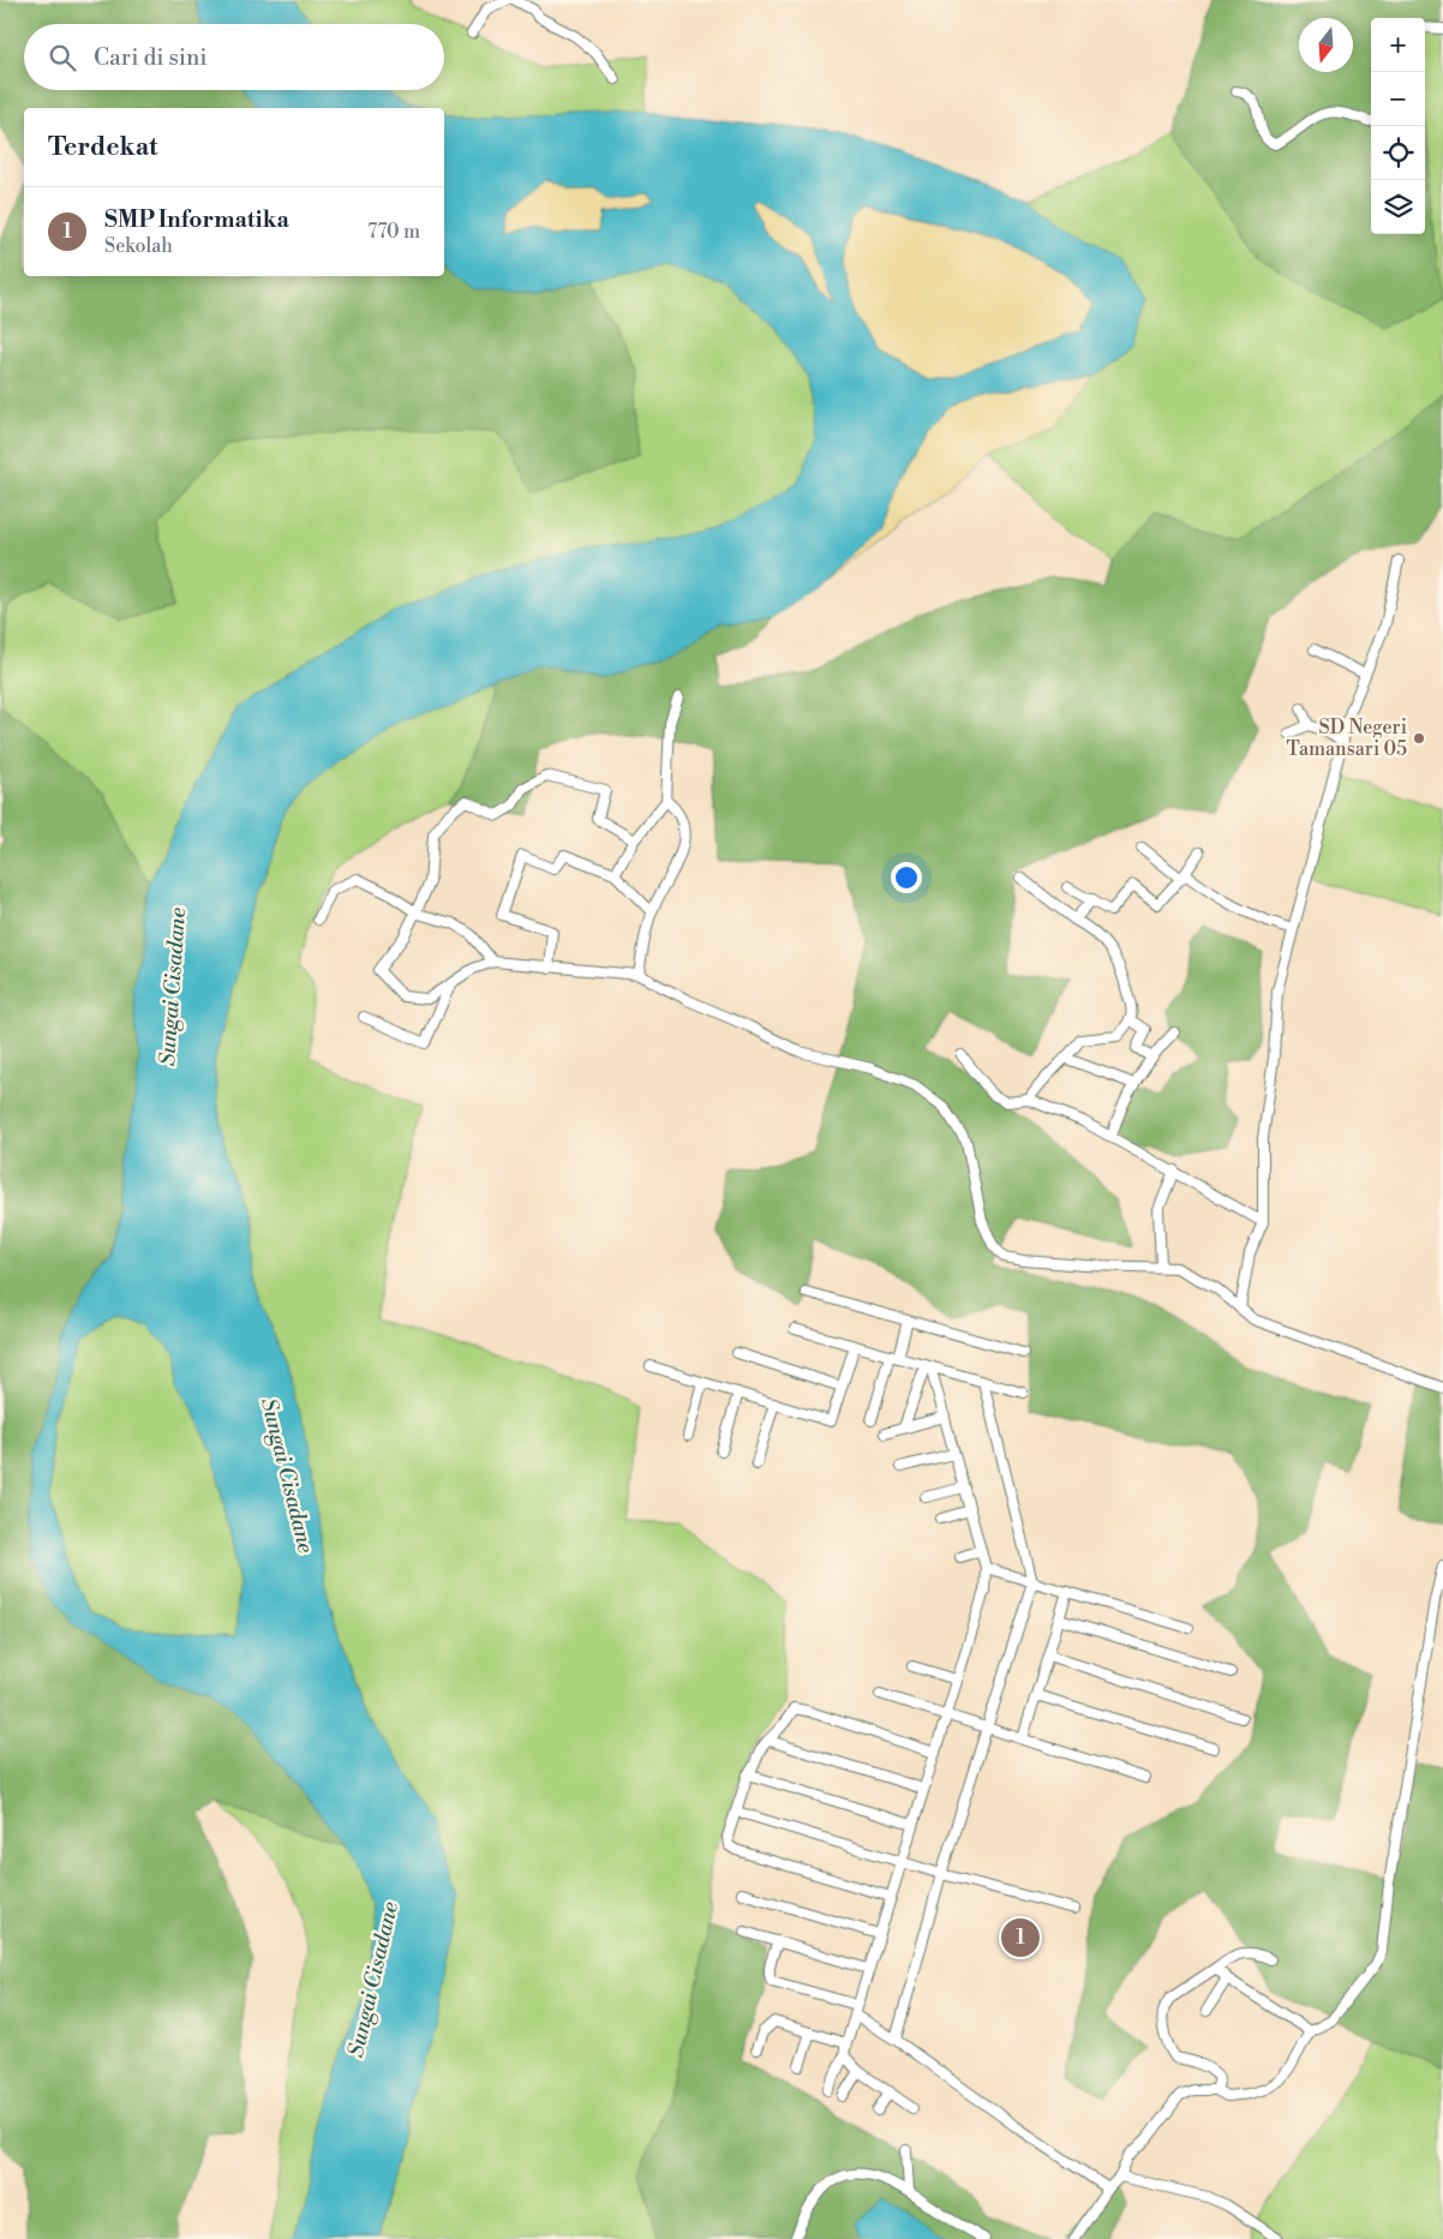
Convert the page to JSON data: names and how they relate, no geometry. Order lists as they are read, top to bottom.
{
  "water": ["Sungai Cisadane"],
  "places": ["SD Negeri Tamansari 05"],
  "north": "bottom",
  "page": {
    "map_buttons": ["+", "−"],
    "search": "Cari di sini",
    "heading": "Terdekat",
    "list": [
      {
        "mark": "1",
        "name": "SMP Informatika",
        "note": "Sekolah",
        "value": "770 m"
      }
    ],
    "pins": "1"
  }
}
